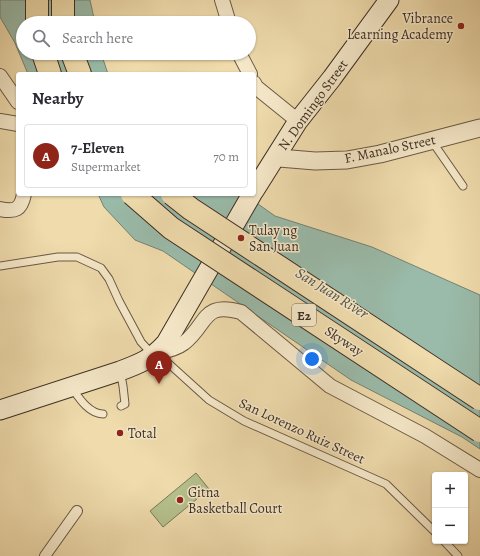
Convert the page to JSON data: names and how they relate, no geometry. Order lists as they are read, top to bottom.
{
  "streets": {
    "highway": ["E2", "Skyway"],
    "main road": ["N. Domingo Street"],
    "street": ["F. Manalo Street"],
    "lane": ["San Lorenzo Ruiz Street"]
  },
  "crossings": [
    ["N. Domingo Street", "F. Manalo Street"]
  ],
  "water": ["San Juan River"],
  "places": [
    "Vibrance Learning Academy",
    "Tulay ng San Juan",
    "Total",
    "Gitna Basketball Court"
  ],
  "page": {
    "search": "Search here",
    "heading": "Nearby",
    "list": [
      {
        "mark": "A",
        "name": "7-Eleven",
        "note": "Supermarket",
        "value": "70 m"
      }
    ],
    "pins": "A",
    "map_buttons": ["+", "−"]
  }
}
